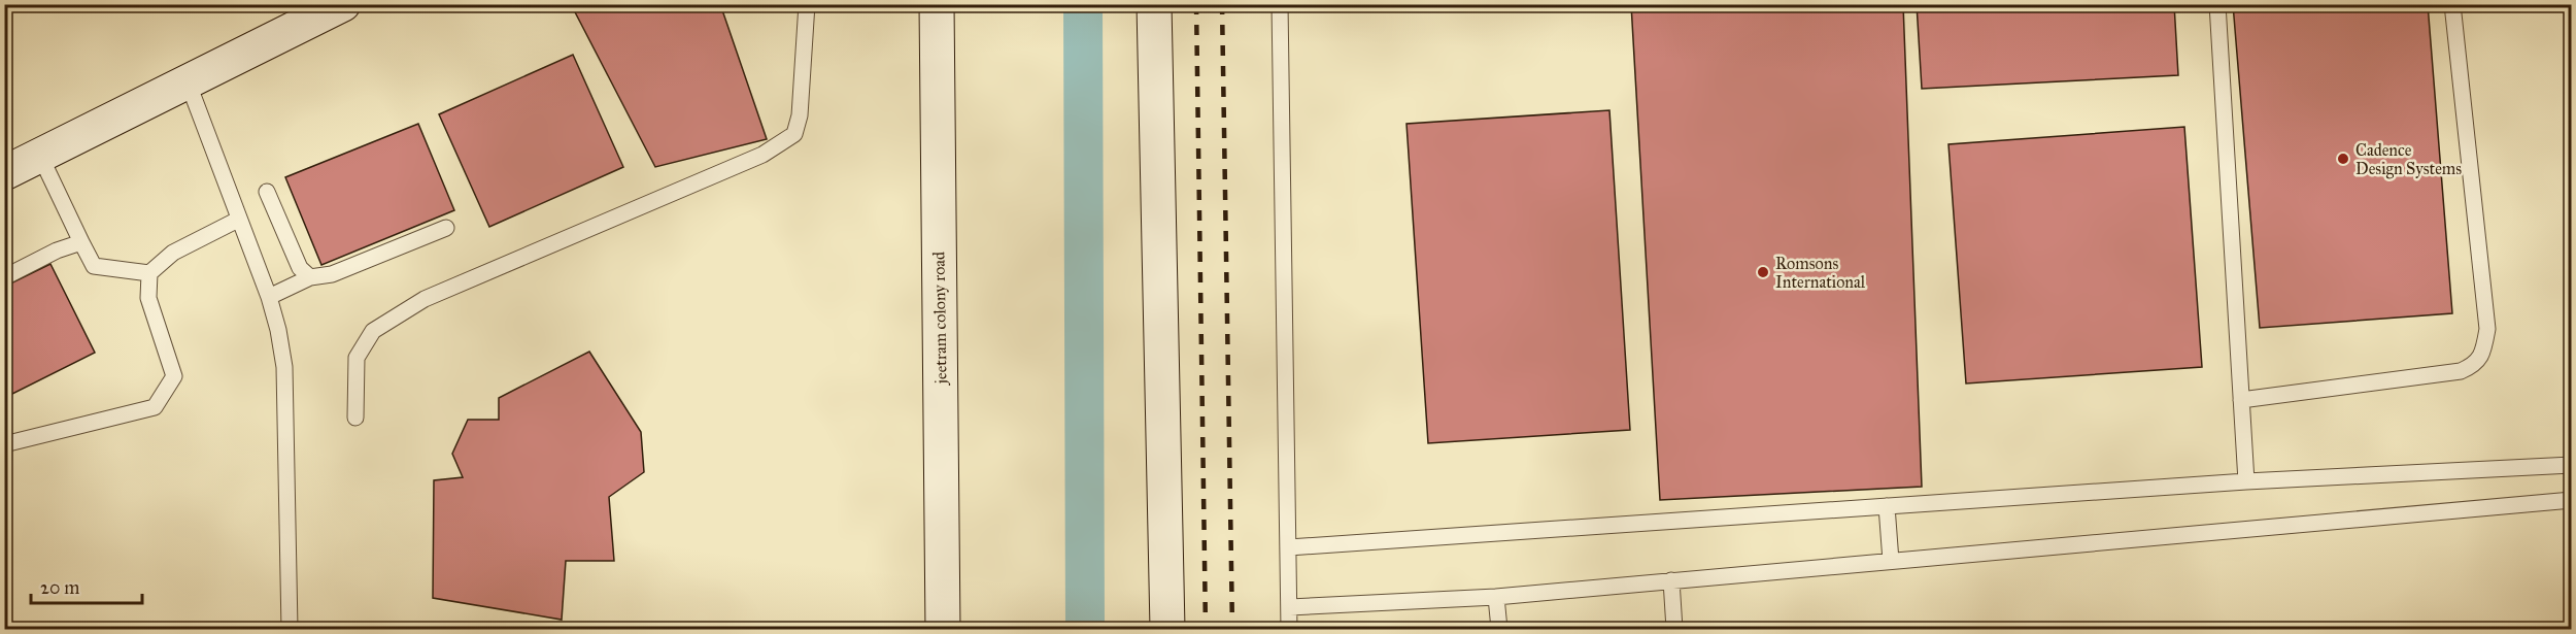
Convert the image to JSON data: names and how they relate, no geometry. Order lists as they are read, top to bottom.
{
  "streets": {
    "street": ["jeetram colony road"]
  },
  "places": ["Cadence Design Systems", "Romsons International"],
  "scale_bar": "20 m"
}
